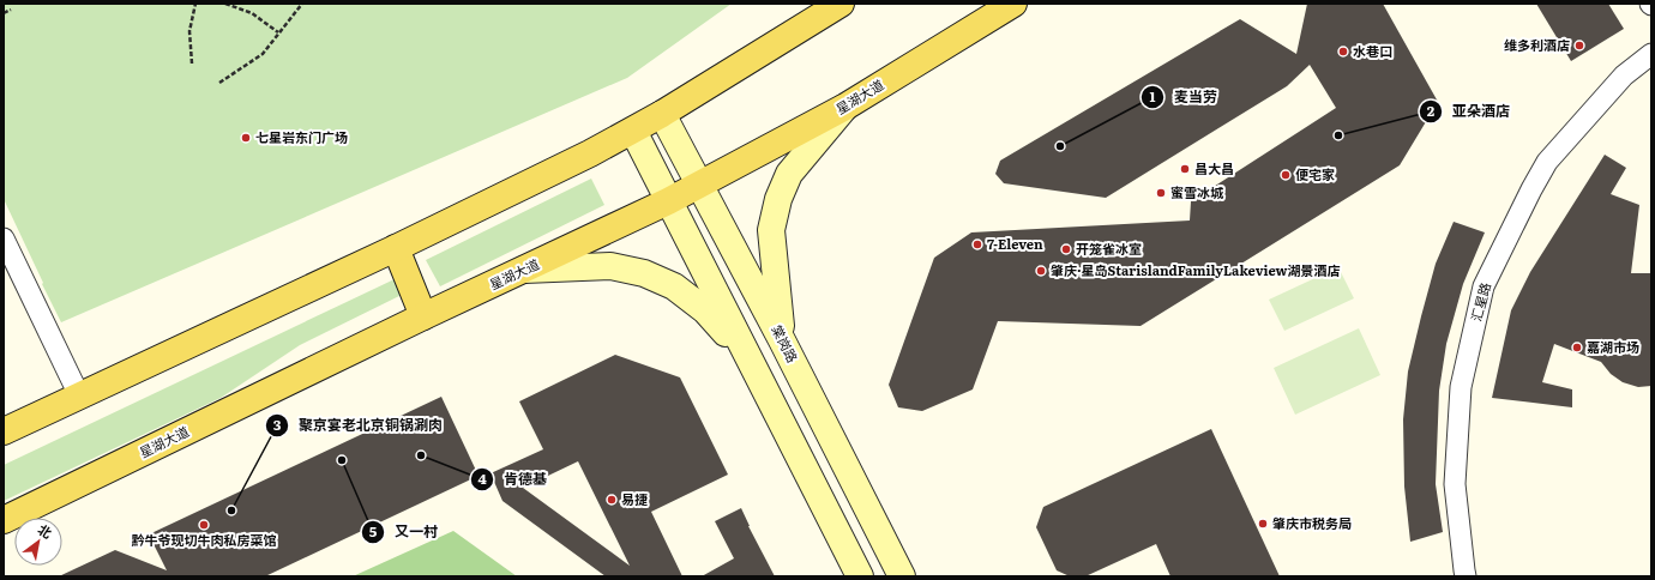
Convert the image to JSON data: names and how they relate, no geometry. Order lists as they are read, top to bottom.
{
  "streets": {
    "main road": ["星湖大道", "棠岗路"],
    "street": ["汇星路"]
  },
  "crossings": [
    ["星湖大道", "棠岗路"]
  ],
  "places": [
    "维多利酒店",
    "水巷口",
    "亚朵酒店",
    "七星岩东门广场",
    "麦当劳",
    "昌大昌",
    "便宅家",
    "蜜雪冰城",
    "7-Eleven",
    "开笼雀冰室",
    "肇庆·星岛StarislandFamilyLakeview湖景酒店",
    "嘉湖市场",
    "肯德基",
    "又一村",
    "易捷",
    "聚京宴老北京铜锅涮肉",
    "肇庆市税务局",
    "黔牛爷现切牛肉私房菜馆"
  ],
  "north": "top right"
}
